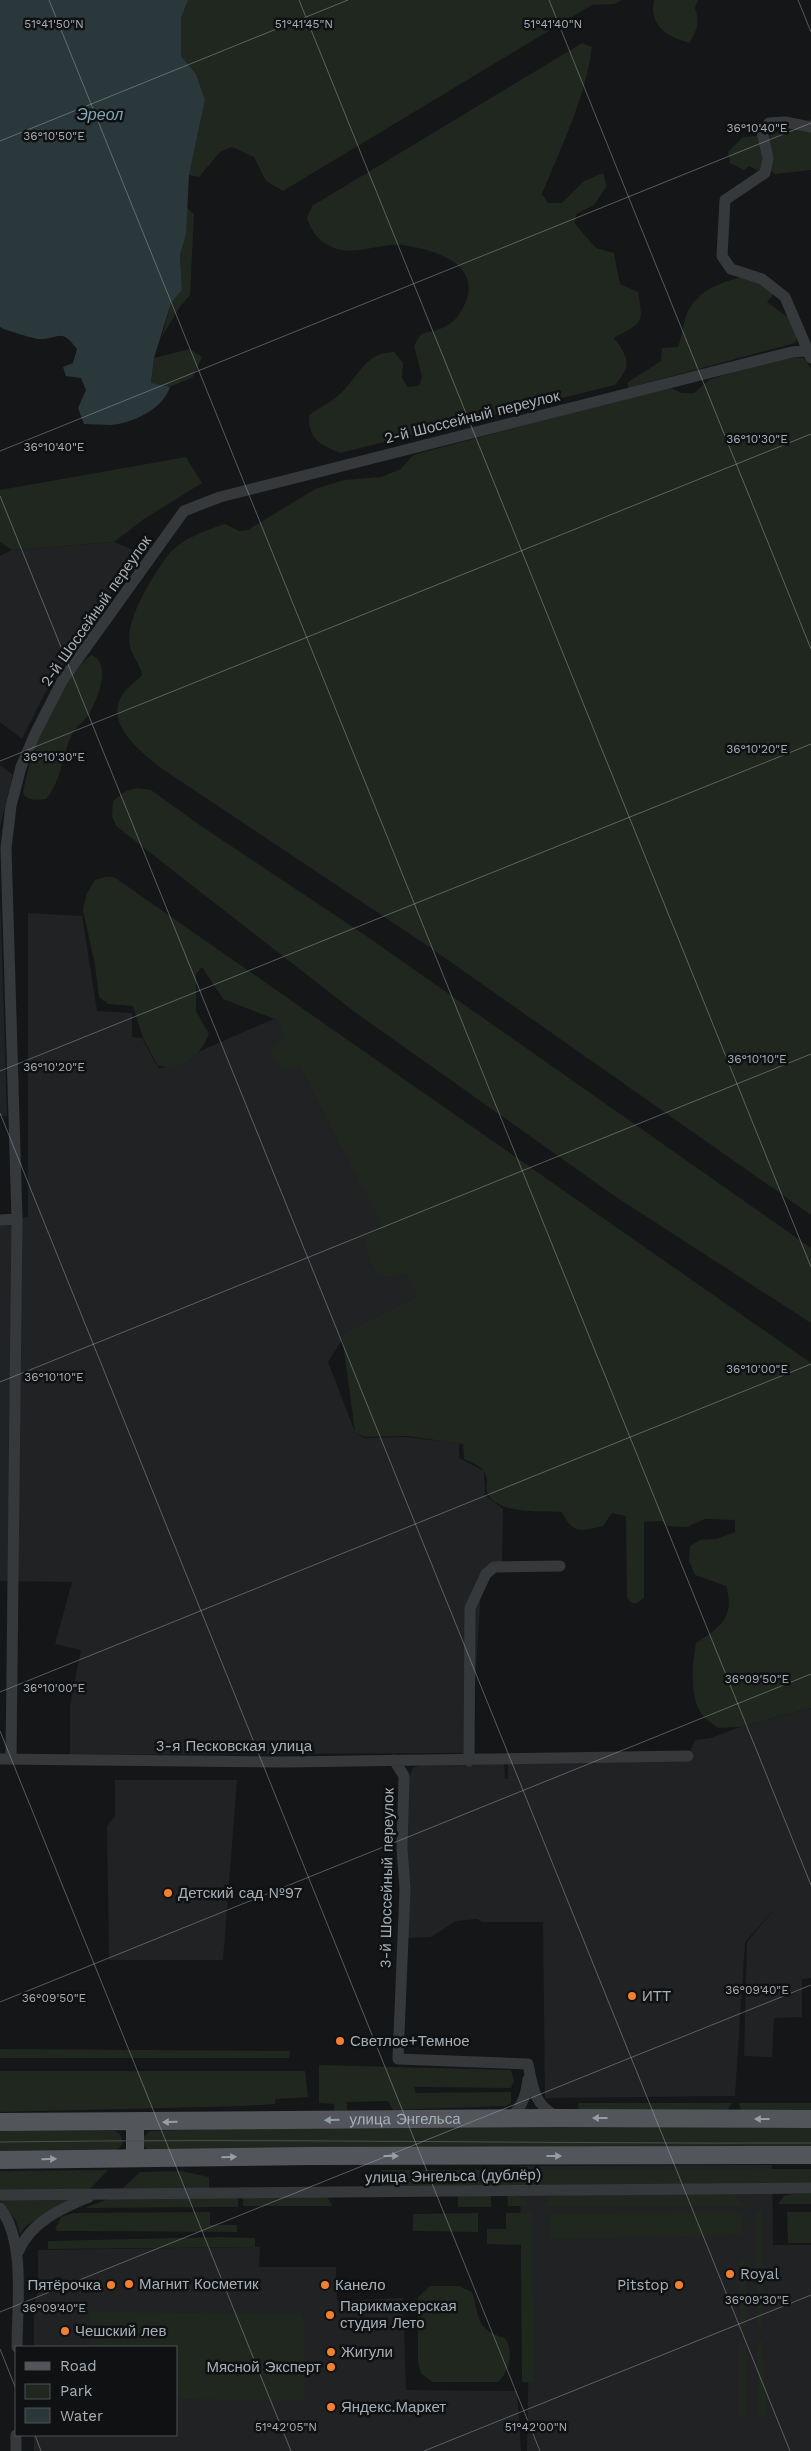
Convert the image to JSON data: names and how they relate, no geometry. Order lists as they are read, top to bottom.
{
  "streets": {
    "main road": ["улица Энгельса"],
    "street": [
      "2-й Шоссейный переулок",
      "3-я Песковская улица",
      "3-й Шоссейный переулок",
      "улица Энгельса (дублёр)"
    ]
  },
  "crossings": [
    ["2-й Шоссейный переулок", "3-я Песковская улица"],
    ["3-я Песковская улица", "3-й Шоссейный переулок"]
  ],
  "water": ["Эреол"],
  "places": [
    "Детский сад №97",
    "ИТТ",
    "Светлое+Темное",
    "Royal",
    "Магнит Косметик",
    "Пятёрочка",
    "Канело",
    "Pitstop",
    "Парикмаxерская студия Лето",
    "Чешский лев",
    "Жигули",
    "Мясной Эксперт",
    "Яндекс.Маркет"
  ],
  "legend": ["Road", "Park", "Water"],
  "coordinates": [
    "51°41'50\"N",
    "51°41'45\"N",
    "51°41'40\"N",
    "36°10'40\"E",
    "36°10'50\"E",
    "36°10'30\"E",
    "36°10'20\"E",
    "36°10'10\"E",
    "36°10'00\"E",
    "36°09'50\"E",
    "36°09'40\"E",
    "36°09'30\"E",
    "51°42'05\"N",
    "51°42'00\"N"
  ]
}
